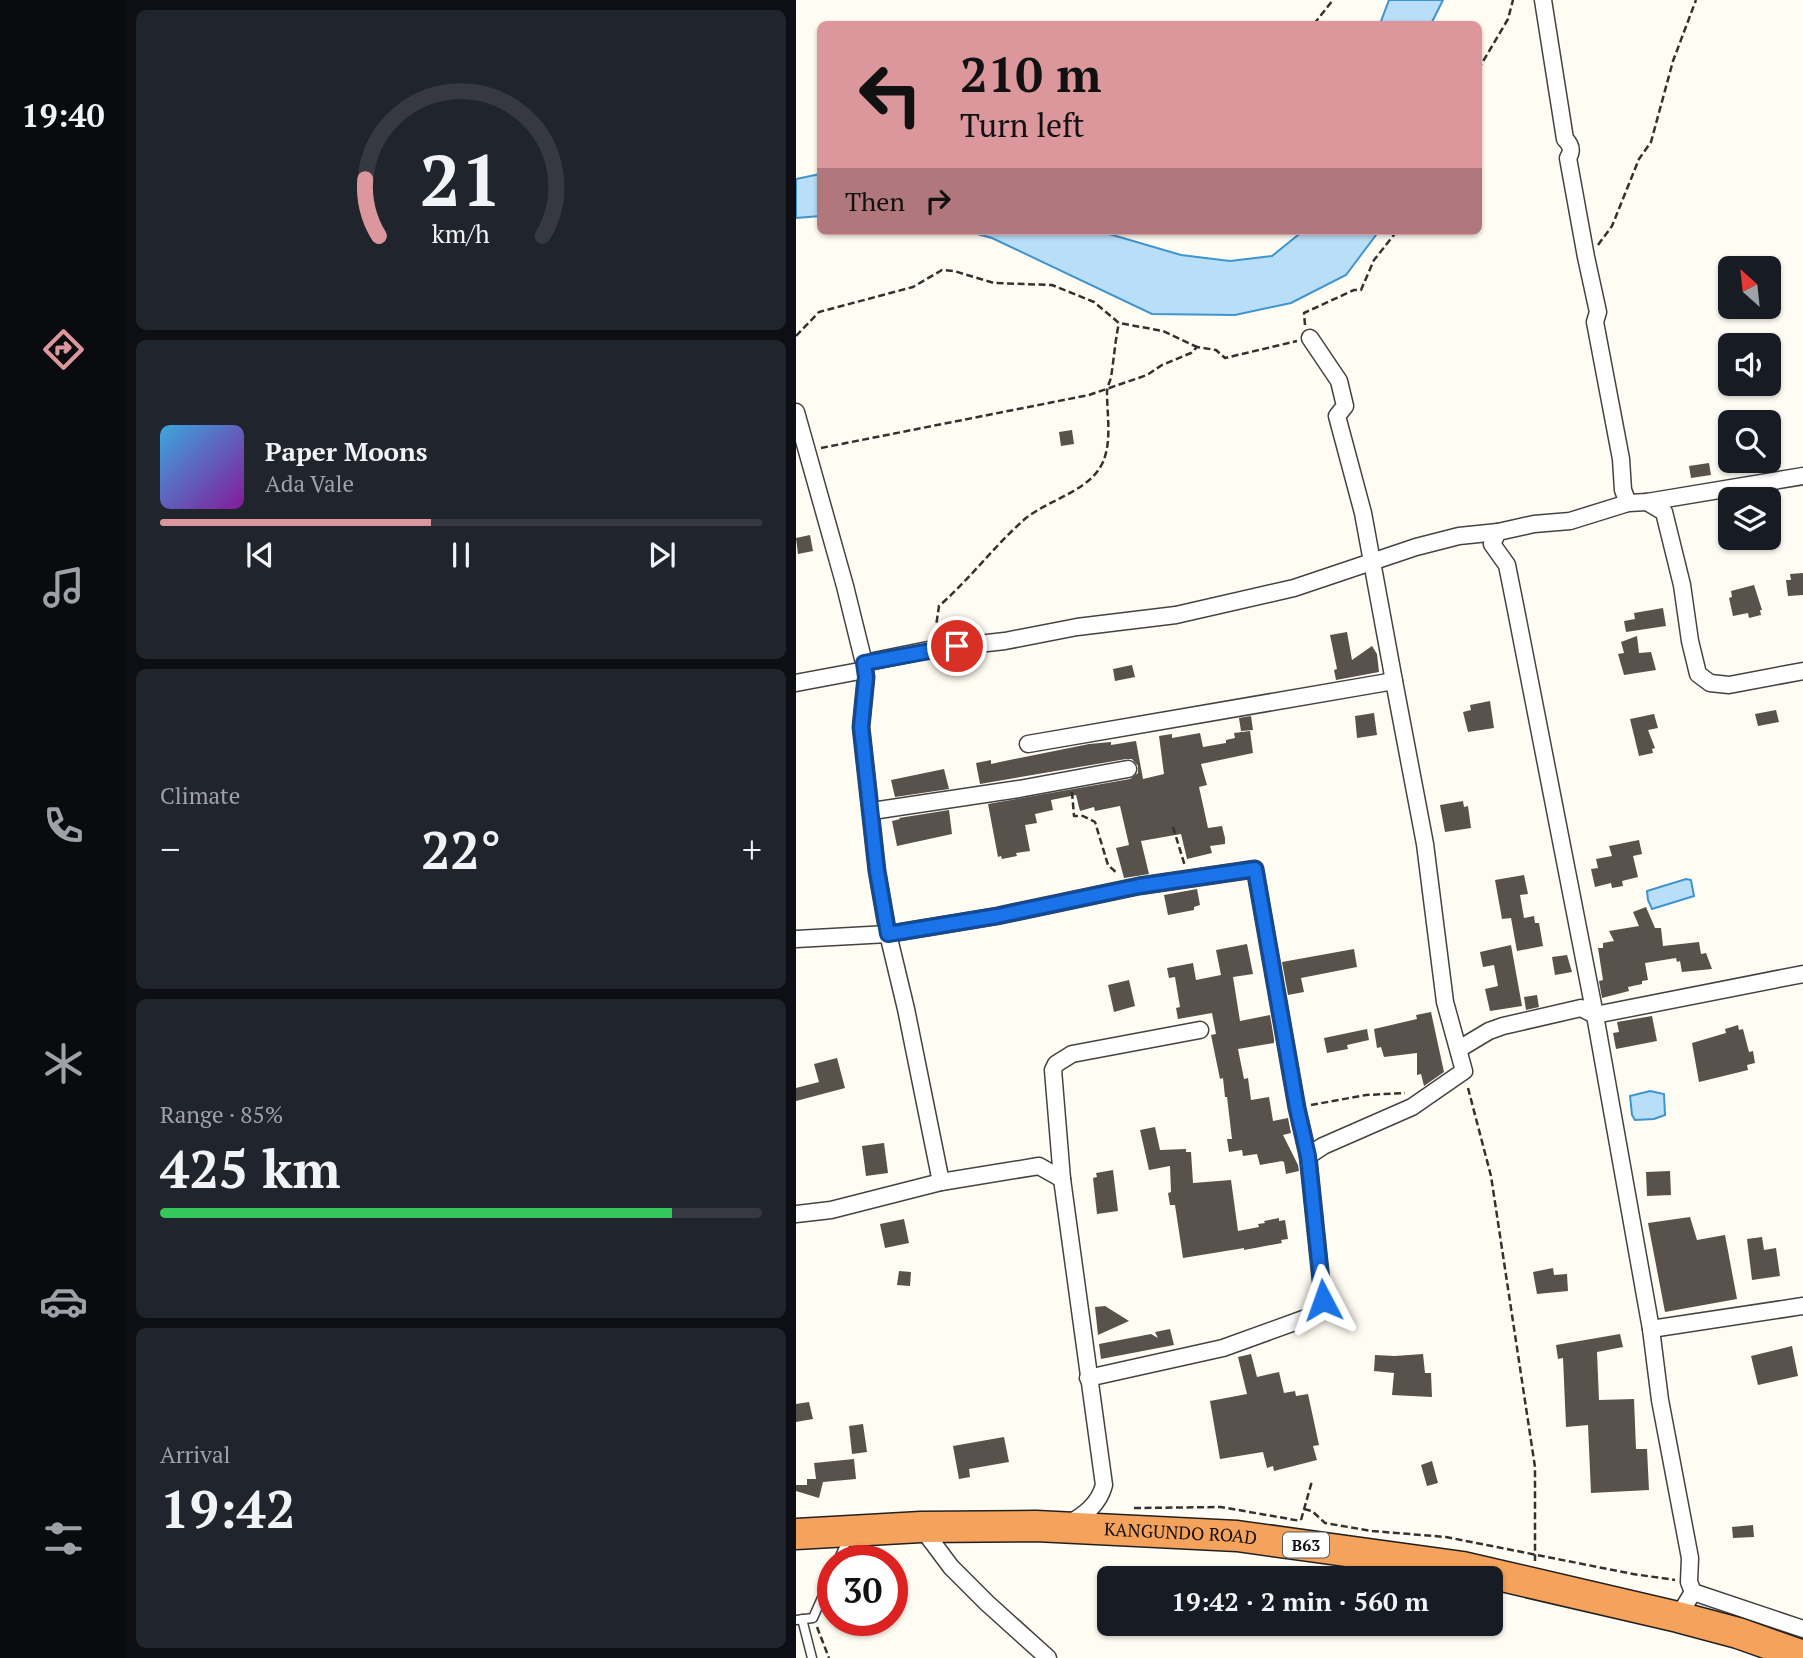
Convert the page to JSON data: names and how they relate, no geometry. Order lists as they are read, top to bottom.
{
  "streets": {
    "highway": ["KANGUNDO ROAD", "B63"]
  },
  "north": "top left",
  "page": {
    "tabs": "19:40",
    "turn": ["210 m", "Turn left"],
    "then": "Then",
    "song": ["Paper Moons", "Ada Vale"],
    "tile": [
      "Climate",
      ["Range · 85%", "425 km"],
      ["Arrival", "19:42"]
    ],
    "heat": ["−", "22°", "+"],
    "limit": "30",
    "trip": "19:42 · 2 min · 560 m",
    "gauge": ["21", "km/h"]
  }
}
